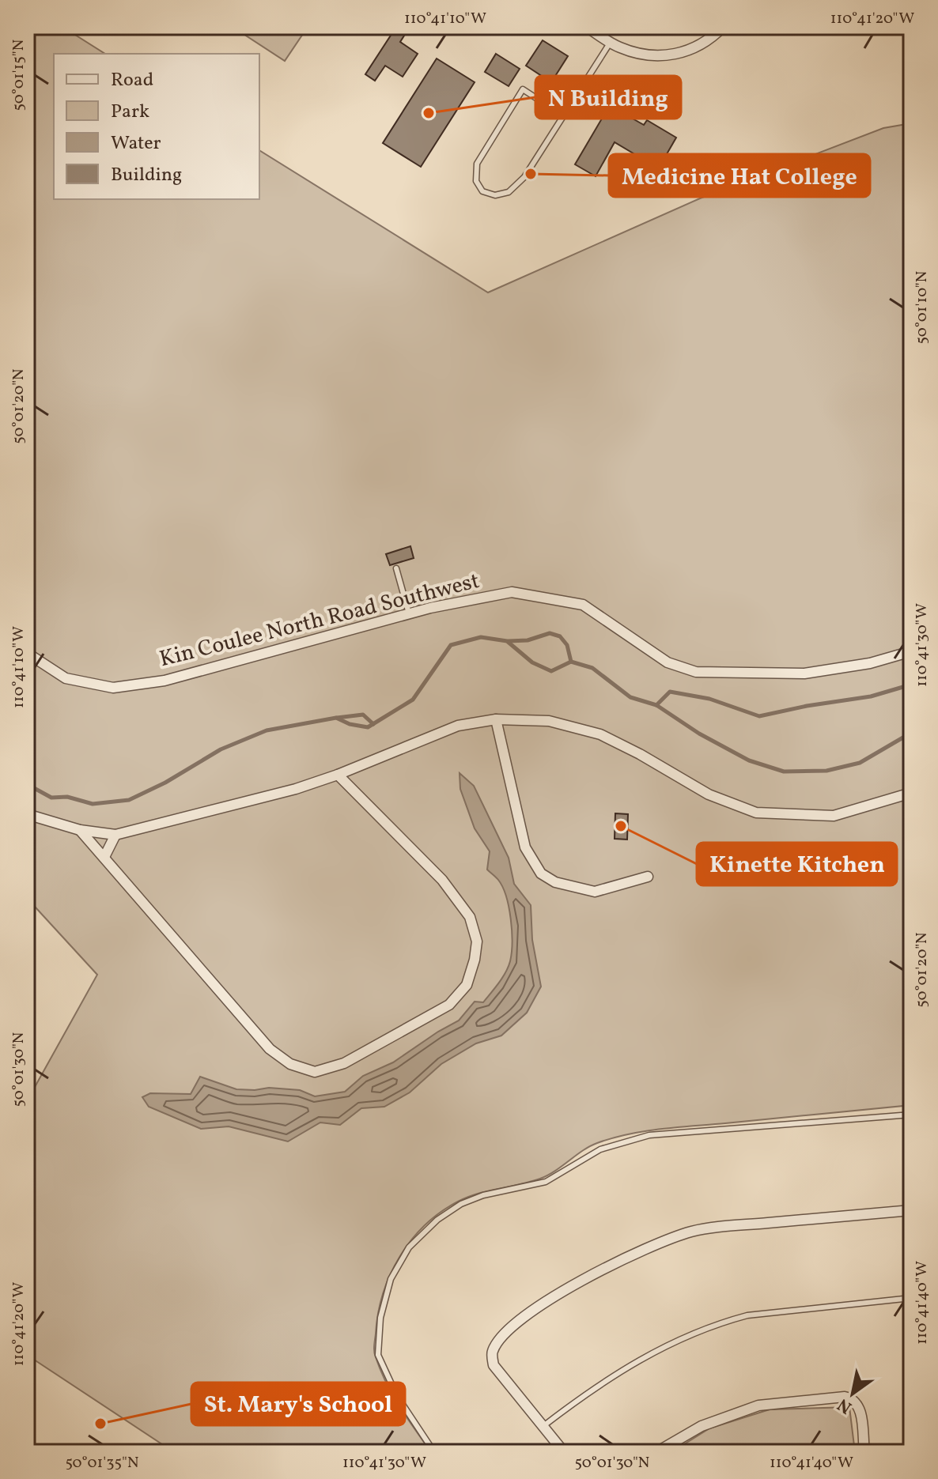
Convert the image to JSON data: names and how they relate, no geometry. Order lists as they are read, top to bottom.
{
  "streets": {
    "street": ["Kin Coulee North Road Southwest"]
  },
  "places": [
    "N Building",
    "Medicine Hat College",
    "Kinette Kitchen",
    "St. Mary's School"
  ],
  "legend": [
    "Road",
    "Park",
    "Water",
    "Building"
  ],
  "north": "bottom left",
  "coordinates": [
    "110°41'10\"W",
    "110°41'20\"W",
    "50°01'15\"N",
    "50°01'10\"N",
    "50°01'20\"N",
    "110°41'30\"W",
    "50°01'30\"N",
    "110°41'40\"W",
    "50°01'35\"N"
  ]
}
